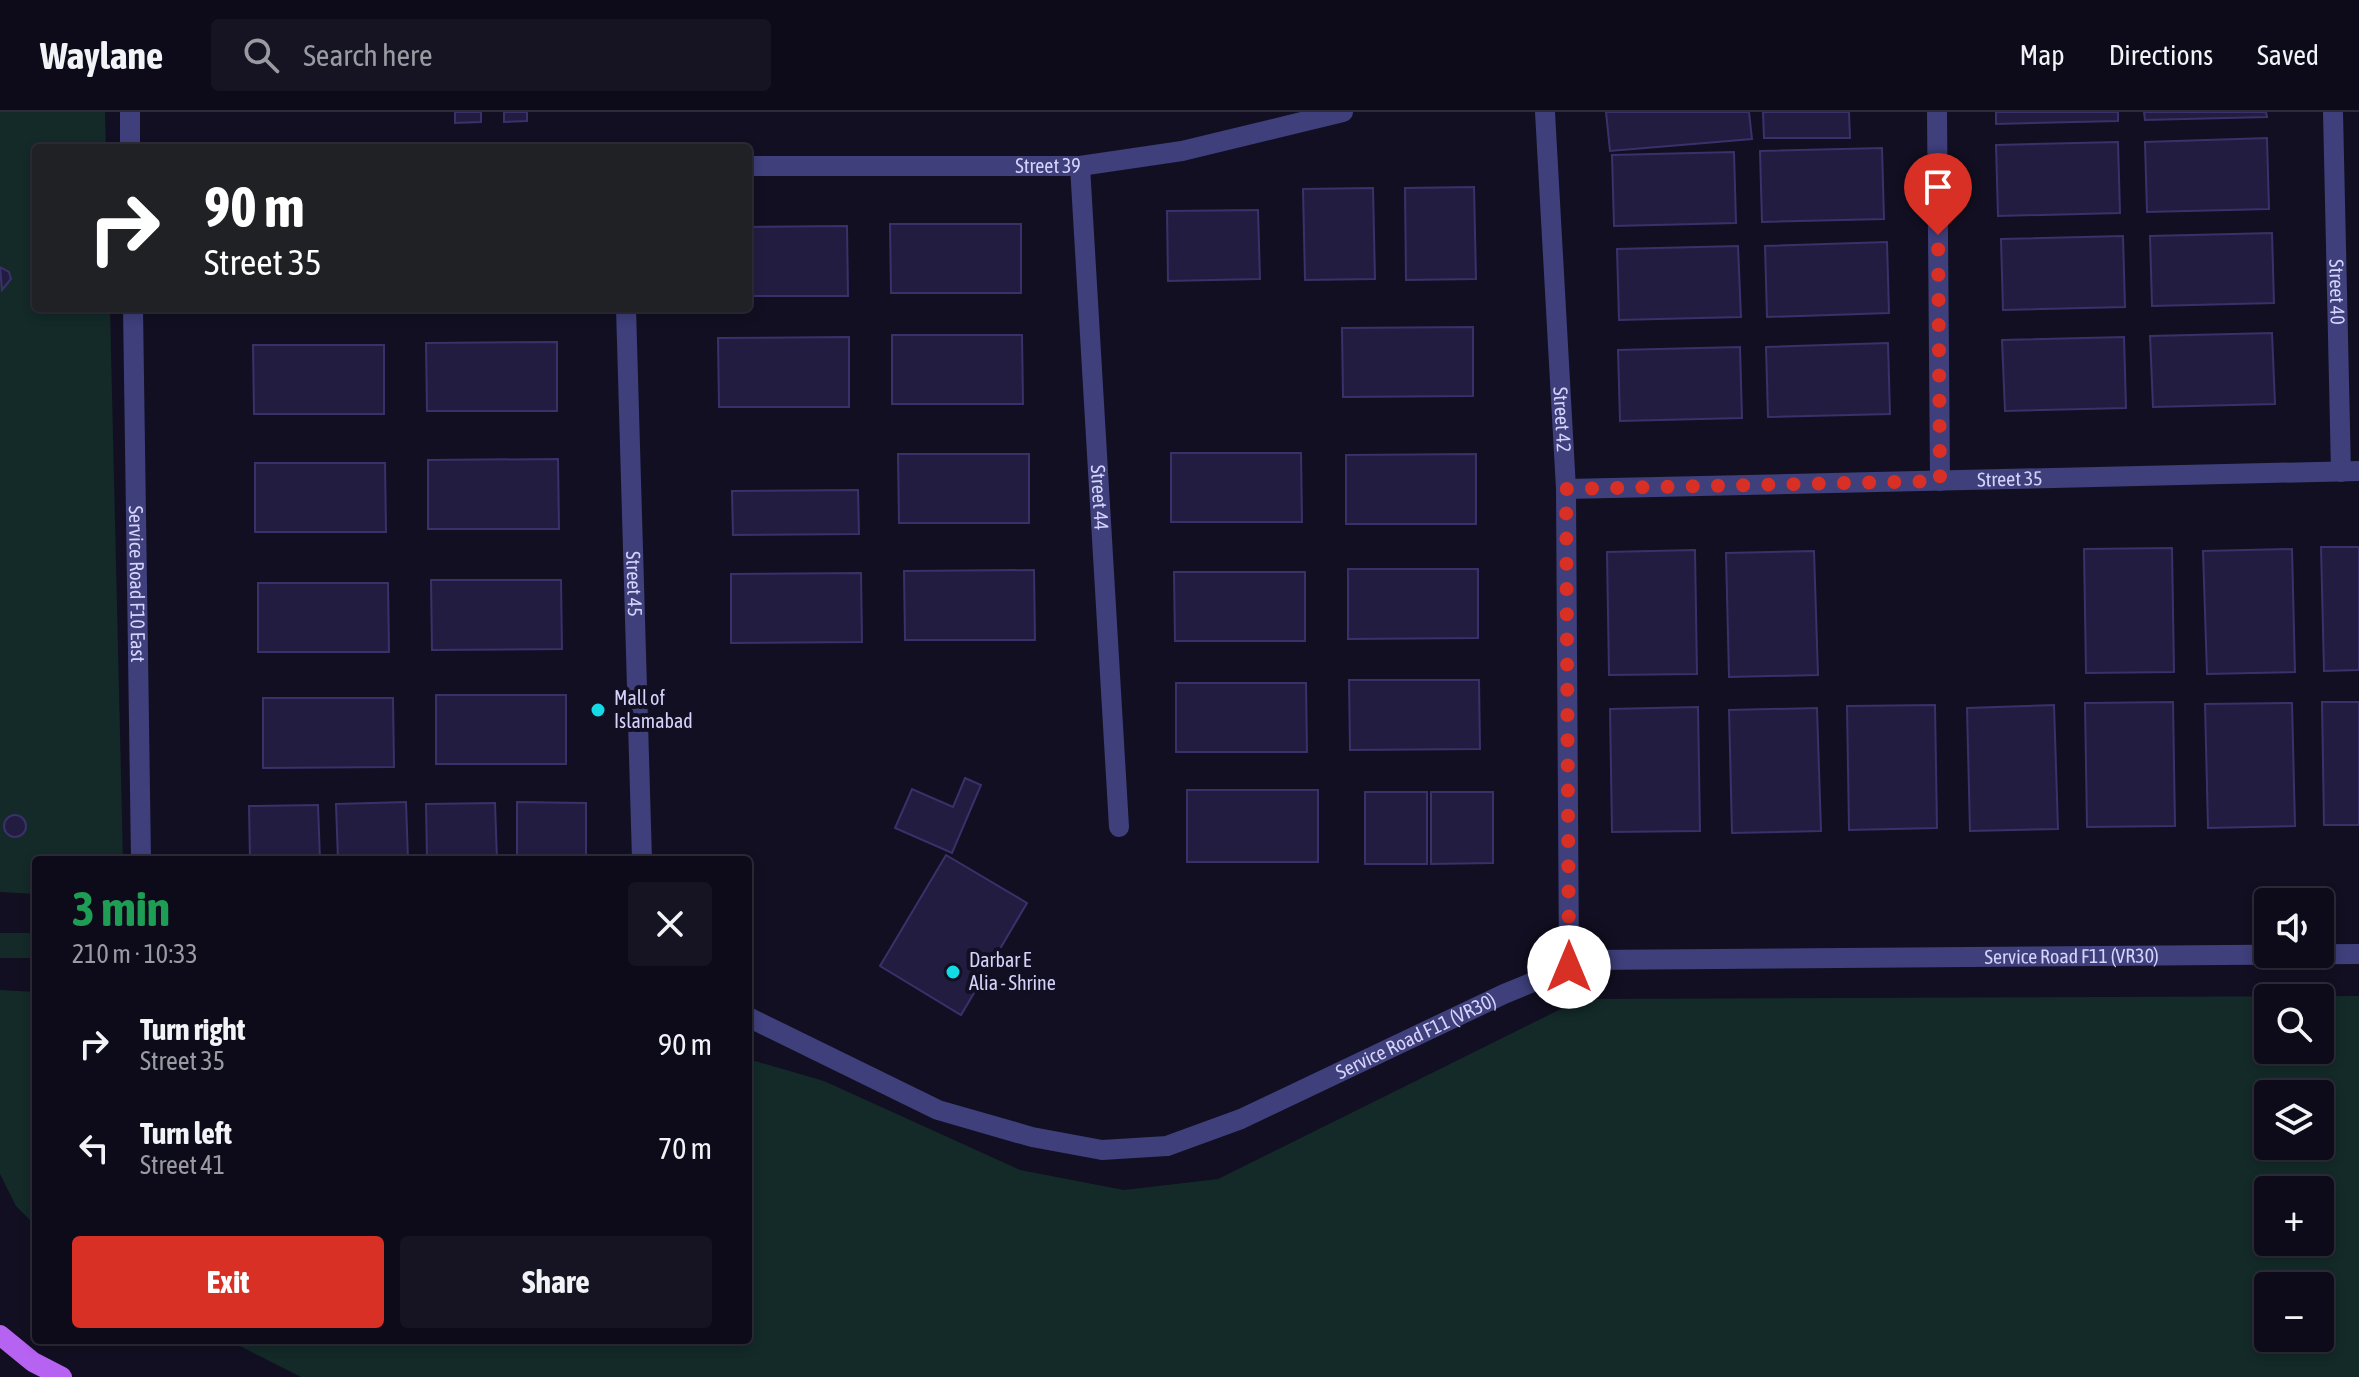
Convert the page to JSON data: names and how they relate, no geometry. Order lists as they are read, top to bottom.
{
  "streets": {
    "street": [
      "Street 39",
      "Street 40",
      "Street 42",
      "Street 35",
      "Street 44",
      "Service Road F10 East",
      "Street 45",
      "Service Road F11 (VR30)"
    ]
  },
  "crossings": [
    ["Street 39", "Street 44"],
    ["Street 40", "Street 35"],
    ["Street 42", "Street 35"],
    ["Street 42", "Service Road F11 (VR30)"]
  ],
  "places": ["Mall of Islamabad", "Darbar E Alia - Shrine"],
  "page": {
    "header": "Waylane",
    "search": "Search here",
    "nav": ["Map", "Directions", "Saved"],
    "turn": ["90 m", "Street 35"],
    "heading": ["3 min", "210 m · 10:33"],
    "map_buttons": ["+", "−"],
    "list": [
      {
        "name": "Turn right",
        "note": "Street 35",
        "value": "90 m"
      },
      {
        "name": "Turn left",
        "note": "Street 41",
        "value": "70 m"
      }
    ],
    "buttons": ["Exit", "Share"]
  }
}
